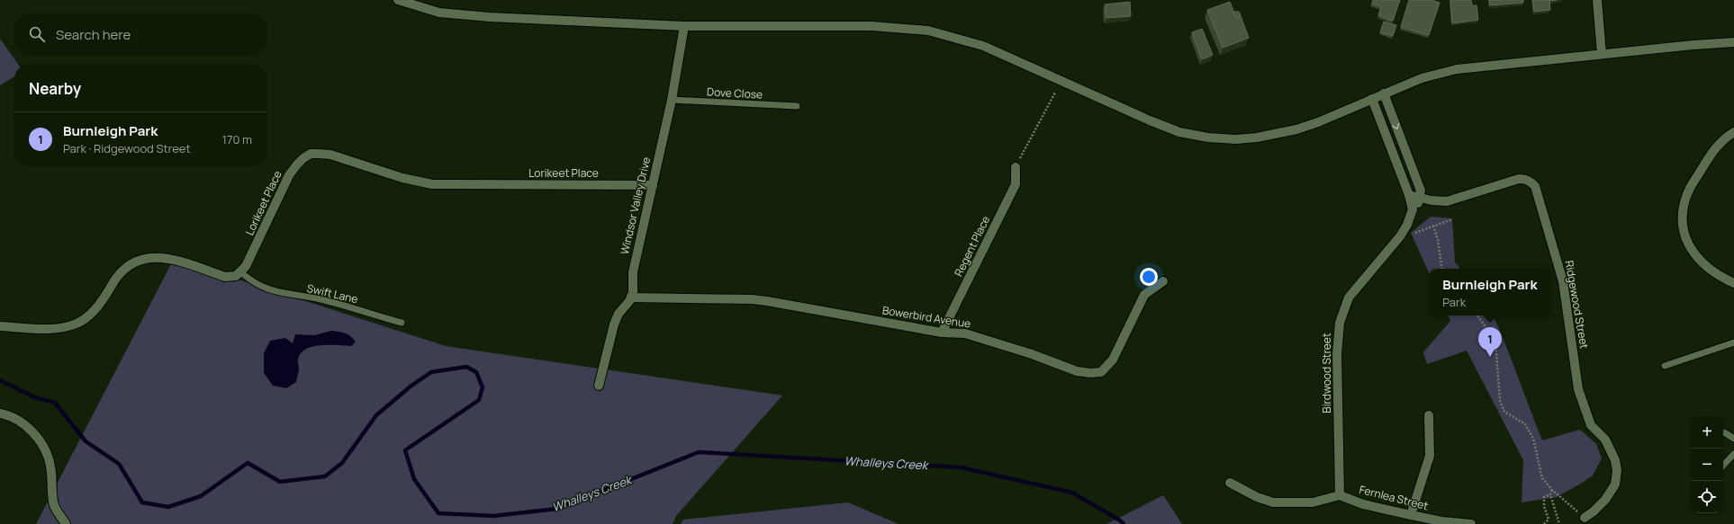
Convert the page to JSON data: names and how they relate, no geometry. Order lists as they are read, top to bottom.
{
  "streets": {
    "street": [
      "Lorikeet Place",
      "Windsor Valley Drive",
      "Regent Place",
      "Ridgewood Street",
      "Bowerbird Avenue",
      "Birdwood Street",
      "Fernlea Street"
    ],
    "lane": ["Dove Close", "Swift Lane"]
  },
  "crossings": [
    ["Dove Close", "Windsor Valley Drive"],
    ["Lorikeet Place", "Windsor Valley Drive"],
    ["Lorikeet Place", "Swift Lane"],
    ["Windsor Valley Drive", "Bowerbird Avenue"],
    ["Regent Place", "Bowerbird Avenue"],
    ["Ridgewood Street", "Birdwood Street"],
    ["Birdwood Street", "Fernlea Street"]
  ],
  "water": ["Whalleys Creek"],
  "page": {
    "search": "Search here",
    "heading": "Nearby",
    "list": [
      {
        "mark": "1",
        "name": "Burnleigh Park",
        "note": "Park · Ridgewood Street",
        "value": "170 m"
      }
    ],
    "popup": ["Burnleigh Park", "Park"],
    "pins": "1",
    "map_buttons": ["+", "−"]
  }
}
